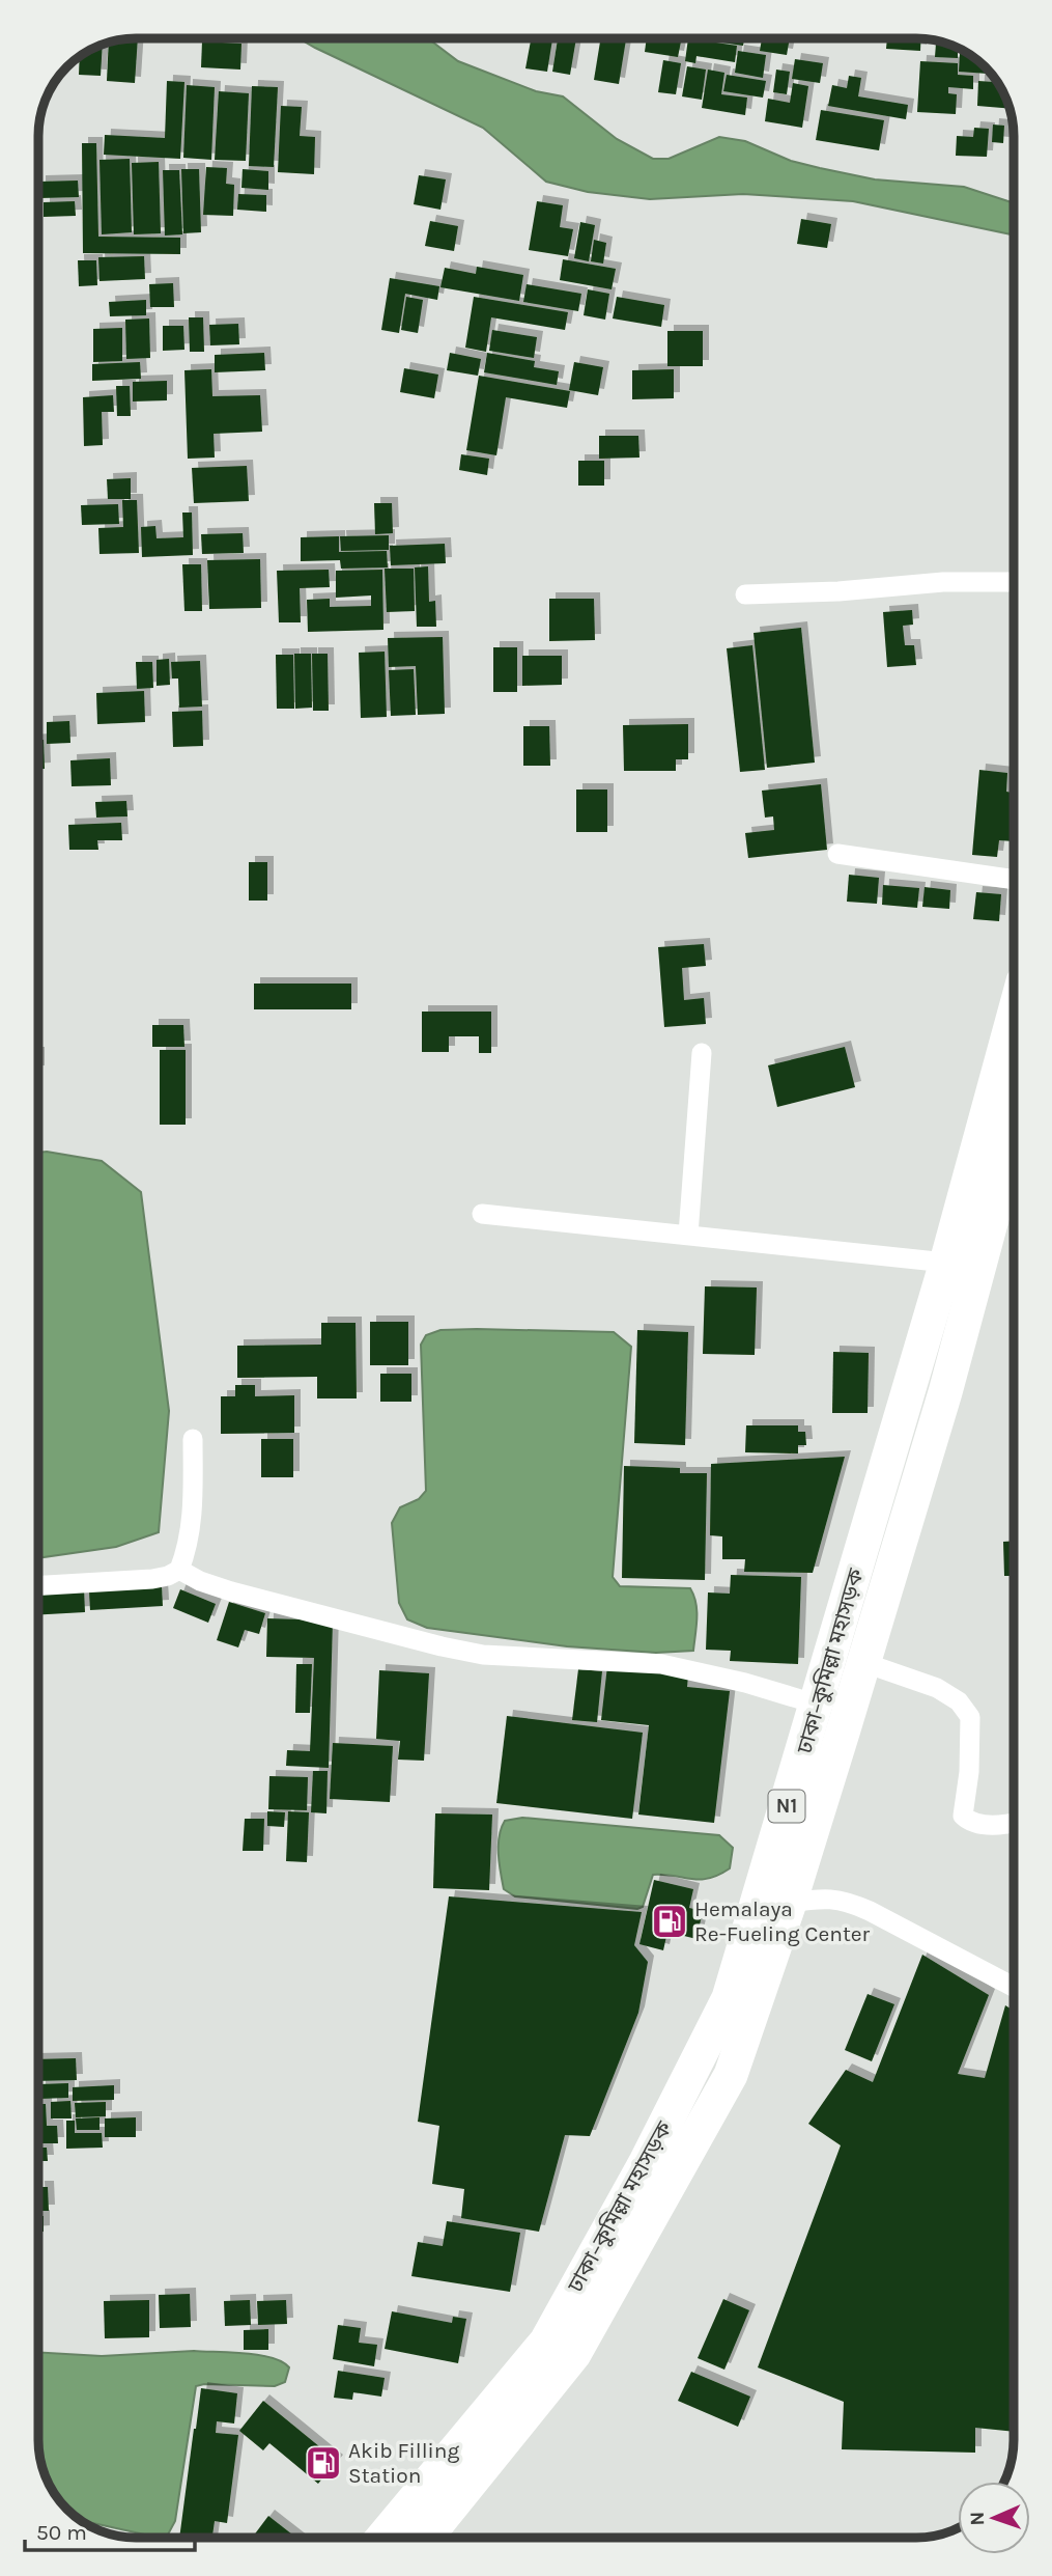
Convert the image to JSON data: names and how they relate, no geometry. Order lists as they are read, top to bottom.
{
  "streets": {
    "highway": ["ঢাকা–কুমিল্লা মহাসড়ক", "N1"]
  },
  "places": {
    "fuel station": ["Hemalaya Re-Fueling Center", "Akib Filling Station"]
  },
  "scale_bar": "50 m",
  "north": "left"
}
